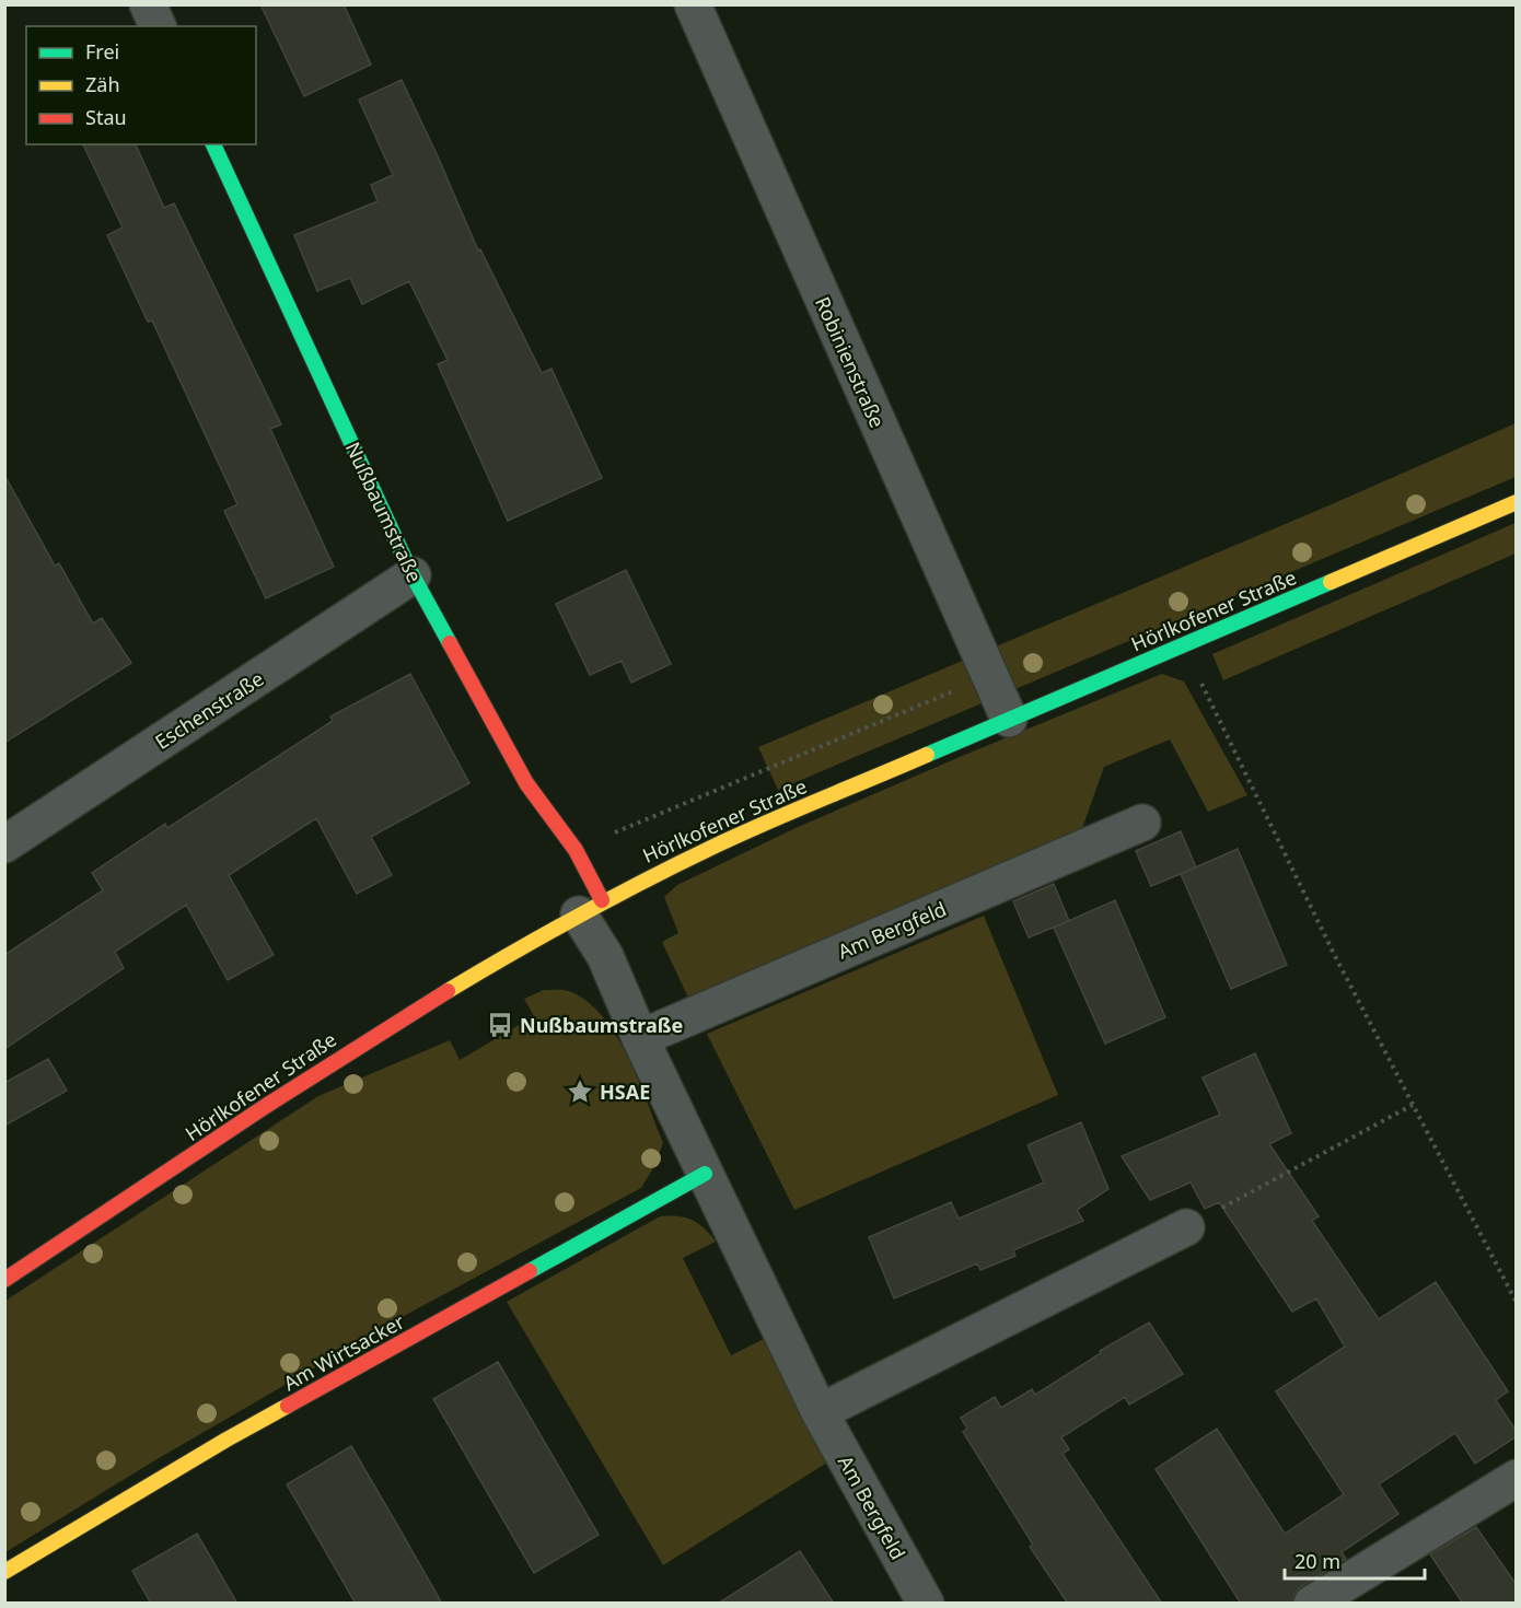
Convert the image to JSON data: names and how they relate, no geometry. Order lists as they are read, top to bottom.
{
  "streets": {
    "street": [
      "Robinienstraße",
      "Nußbaumstraße",
      "Hörlkofener Straße",
      "Eschenstraße",
      "Am Bergfeld",
      "Am Wirtsacker"
    ]
  },
  "crossings": [
    ["Robinienstraße", "Hörlkofener Straße"],
    ["Nußbaumstraße", "Hörlkofener Straße"],
    ["Nußbaumstraße", "Eschenstraße"],
    ["Nußbaumstraße", "Am Bergfeld"],
    ["Hörlkofener Straße", "Am Bergfeld"],
    ["Am Bergfeld", "Am Wirtsacker"]
  ],
  "places": {
    "bus stop": ["Nußbaumstraße"],
    "place": ["HSAE"]
  },
  "legend": ["Frei", "Zäh", "Stau"],
  "scale_bar": "20 m"
}
